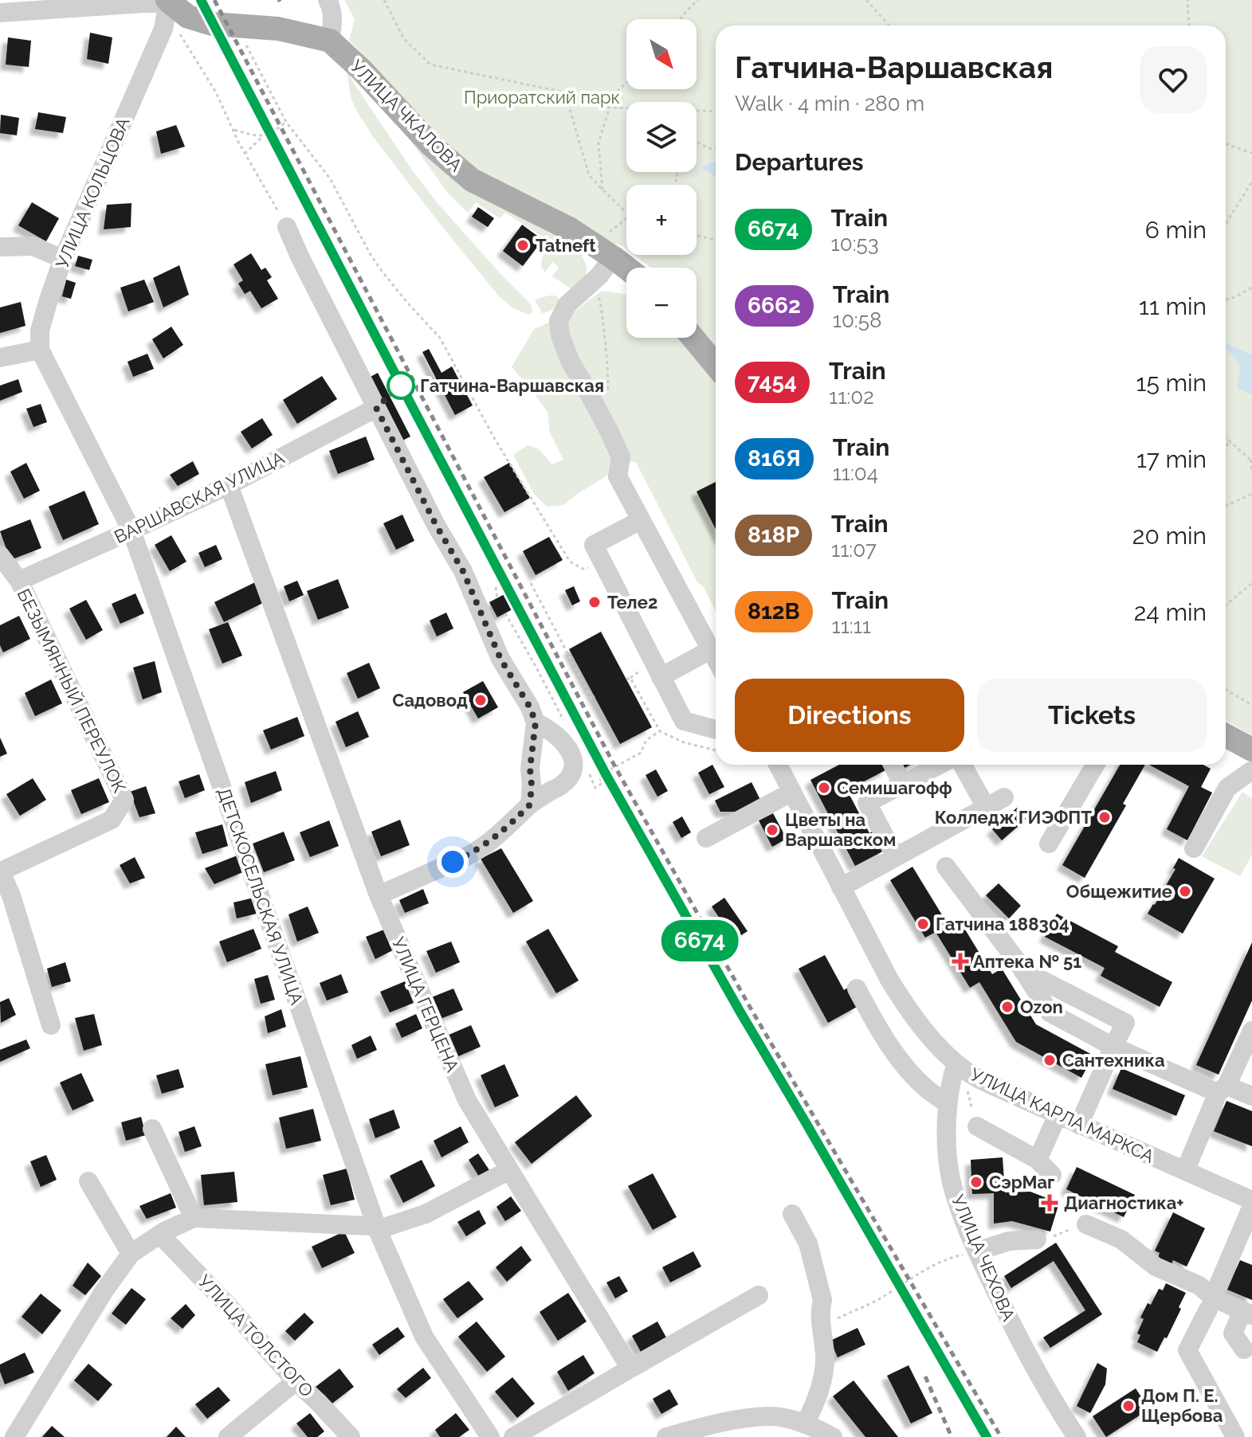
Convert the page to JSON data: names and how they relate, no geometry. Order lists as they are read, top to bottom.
{
  "streets": {
    "main road": ["УЛИЦА ЧКАЛОВА"],
    "street": [
      "УЛИЦА КОЛЬЦОВА",
      "ВАРШАВСКАЯ УЛИЦА",
      "БЕЗЫМЯННЫЙ ПЕРЕУЛОК",
      "ДЕТСКОСЕЛЬСКАЯ УЛИЦА",
      "УЛИЦА ГЕРЦЕНА",
      "УЛИЦА КАРЛА МАРКСА",
      "УЛИЦА ЧЕХОВА",
      "УЛИЦА ТОЛСТОГО"
    ]
  },
  "crossings": [
    ["УЛИЦА ЧКАЛОВА", "УЛИЦА КОЛЬЦОВА"],
    ["УЛИЦА КОЛЬЦОВА", "ДЕТСКОСЕЛЬСКАЯ УЛИЦА"],
    ["ВАРШАВСКАЯ УЛИЦА", "БЕЗЫМЯННЫЙ ПЕРЕУЛОК"],
    ["ВАРШАВСКАЯ УЛИЦА", "ДЕТСКОСЕЛЬСКАЯ УЛИЦА"],
    ["ВАРШАВСКАЯ УЛИЦА", "УЛИЦА ГЕРЦЕНА"],
    ["УЛИЦА КАРЛА МАРКСА", "УЛИЦА ЧЕХОВА"]
  ],
  "parks": ["Приоратский парк"],
  "places": {
    "other": [
      "Tatneft",
      "Гатчина-Варшавская",
      "Теле2",
      "Садовод",
      "Семишагофф",
      "Колледж ГИЭФПТ",
      "Цветы на Варшавском",
      "Общежитие",
      "Гатчина 188304",
      "Ozon",
      "Сантехника",
      "СэрМаг",
      "Дом П. Е. Щербова"
    ],
    "health": ["Аптека № 51", "Диагностика+"]
  },
  "north": "bottom right",
  "page": {
    "on_map": "6674",
    "map_buttons": ["+", "−"],
    "heading": [
      ["Гатчина-Варшавская", "Walk · 4 min · 280 m"],
      "Departures"
    ],
    "list": [
      {
        "mark": "6674",
        "name": "Train",
        "note": "10:53",
        "value": "6 min"
      },
      {
        "mark": "6662",
        "name": "Train",
        "note": "10:58",
        "value": "11 min"
      },
      {
        "mark": "7454",
        "name": "Train",
        "note": "11:02",
        "value": "15 min"
      },
      {
        "mark": "816Я",
        "name": "Train",
        "note": "11:04",
        "value": "17 min"
      },
      {
        "mark": "818Р",
        "name": "Train",
        "note": "11:07",
        "value": "20 min"
      },
      {
        "mark": "812В",
        "name": "Train",
        "note": "11:11",
        "value": "24 min"
      }
    ],
    "buttons": ["Directions", "Tickets"]
  }
}
